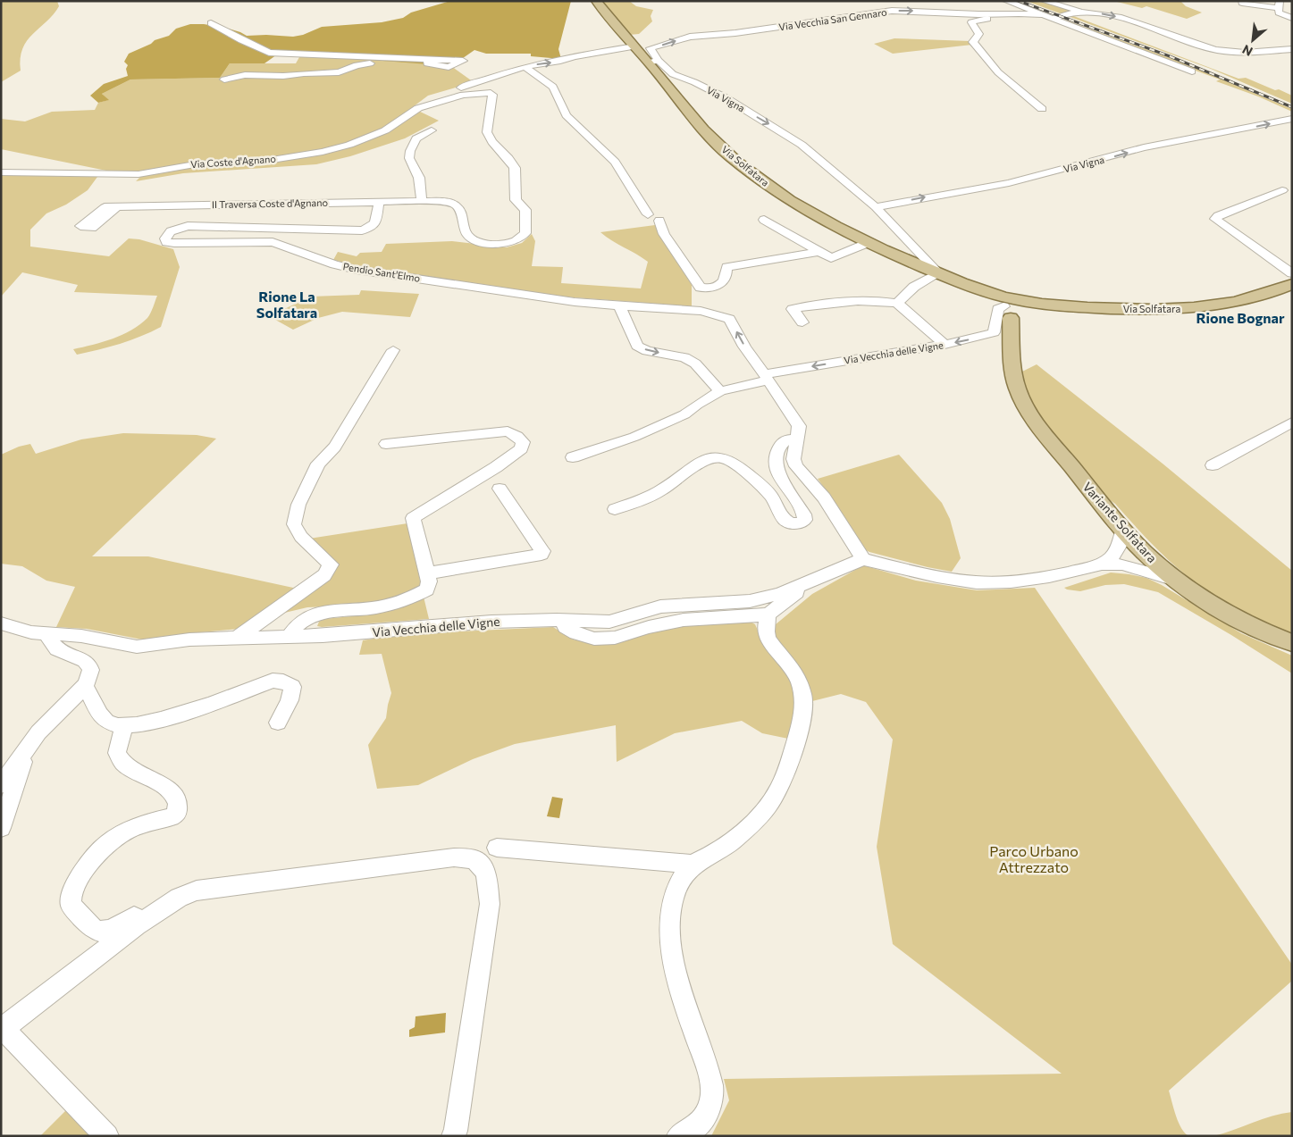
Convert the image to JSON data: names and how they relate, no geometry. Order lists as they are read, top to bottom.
{
  "streets": {
    "main road": ["Via Solfatara", "Variante Solfatara"],
    "street": [
      "Via Vecchia San Gennaro",
      "Via Vigna",
      "Via Coste d'Agnano",
      "II Traversa Coste d'Agnano",
      "Pendio Sant'Elmo",
      "Via Vecchia delle Vigne"
    ]
  },
  "crossings": [
    ["Via Vecchia San Gennaro", "Via Vigna"],
    ["Via Vecchia San Gennaro", "Via Solfatara"],
    ["Via Vigna", "Via Solfatara"],
    ["Via Coste d'Agnano", "II Traversa Coste d'Agnano"],
    ["Via Solfatara", "Via Vecchia delle Vigne"],
    ["Via Solfatara", "Variante Solfatara"],
    ["II Traversa Coste d'Agnano", "Pendio Sant'Elmo"],
    ["Via Vecchia delle Vigne", "Variante Solfatara"]
  ],
  "one_way": ["Via Vecchia San Gennaro"],
  "districts": ["Rione La Solfatara", "Rione Bognar"],
  "parks": ["Parco Urbano Attrezzato"],
  "north": "bottom left"
}
